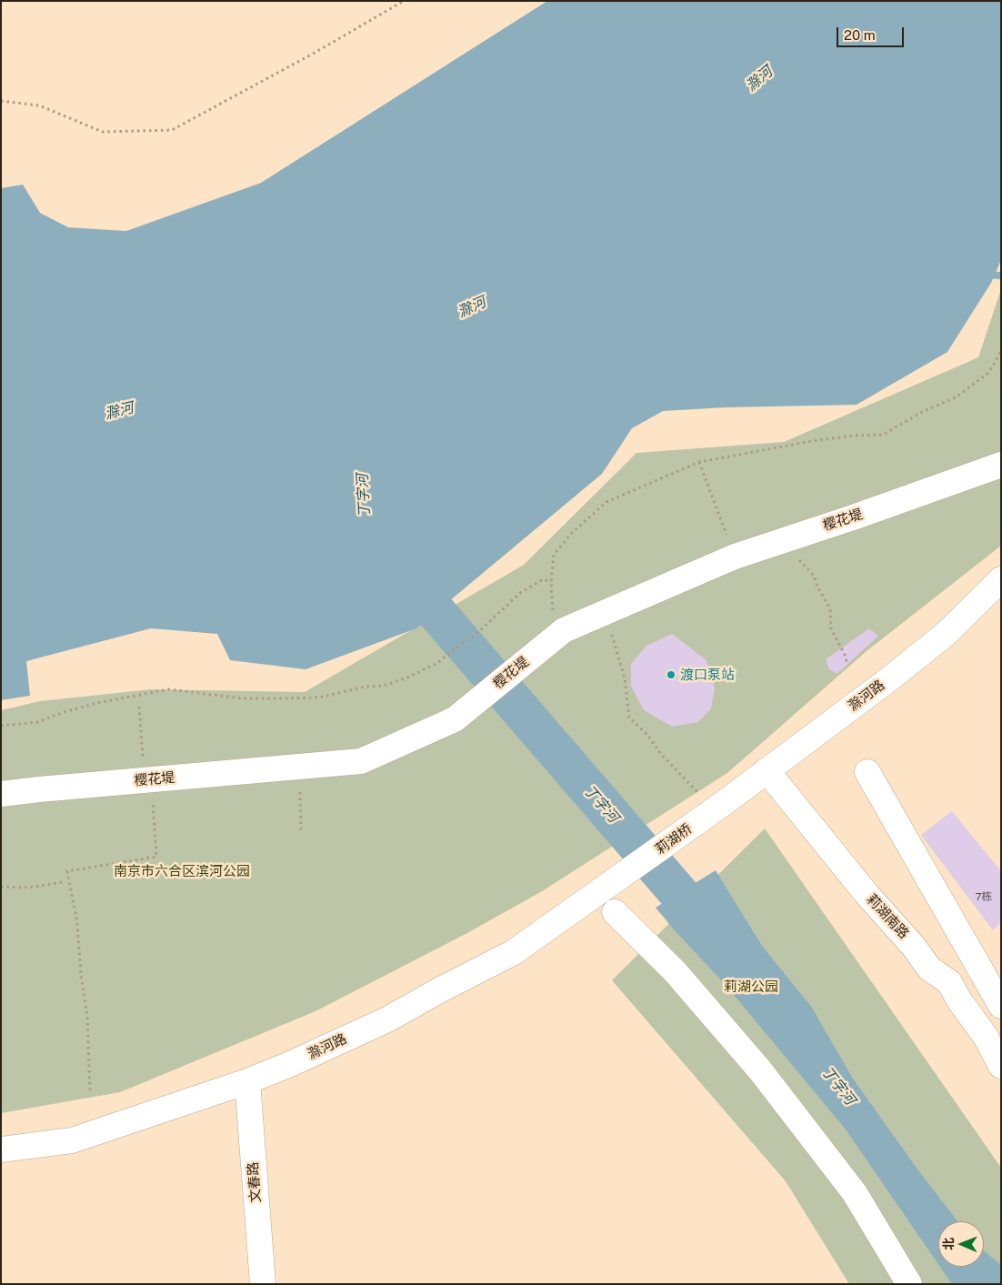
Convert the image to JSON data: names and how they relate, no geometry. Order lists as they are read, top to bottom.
{
  "streets": {
    "street": [
      "樱花堤",
      "滁河路",
      "莉湖桥",
      "莉湖南路",
      "文春路"
    ]
  },
  "crossings": [
    ["滁河路", "莉湖桥"],
    ["滁河路", "莉湖南路"],
    ["滁河路", "文春路"]
  ],
  "water": ["滁河", "丁字河"],
  "parks": ["南京市六合区滨河公园", "莉湖公园"],
  "places": ["渡口泵站"],
  "house_numbers": ["7栋"],
  "scale_bar": "20 m",
  "north": "left"
}
